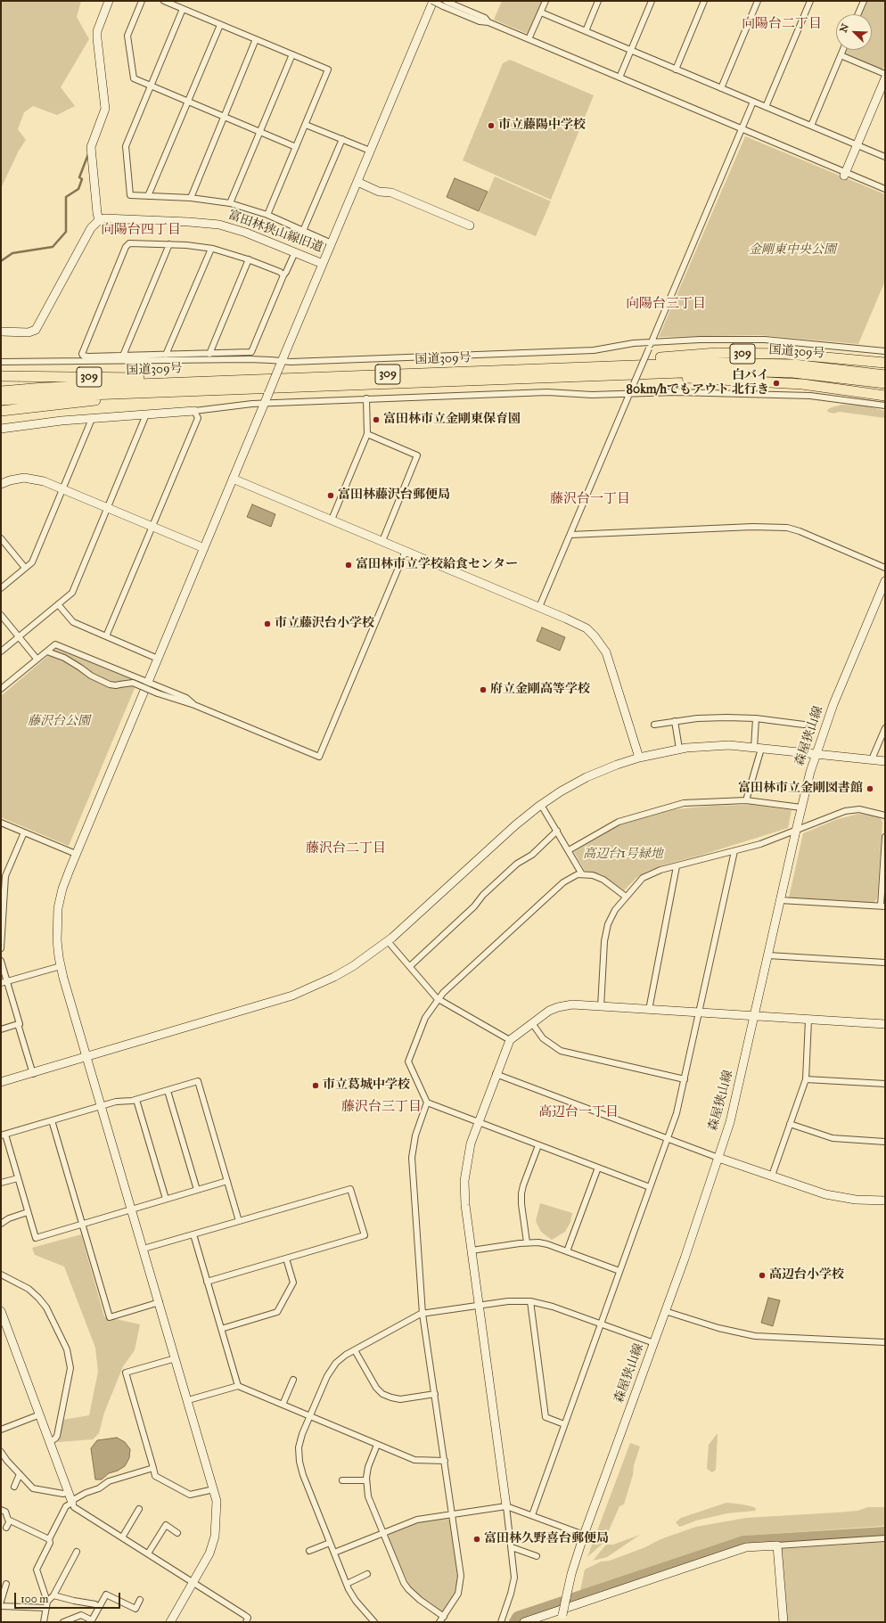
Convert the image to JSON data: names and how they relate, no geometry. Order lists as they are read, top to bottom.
{
  "streets": {
    "highway": ["国道309号", "309"],
    "street": ["富田林狭山線旧道", "森屋狭山線"]
  },
  "crossings": [
    ["国道309号", "309"]
  ],
  "districts": [
    "向陽台二丁目",
    "向陽台四丁目",
    "向陽台三丁目",
    "藤沢台一丁目",
    "藤沢台二丁目",
    "藤沢台三丁目",
    "高辺台一丁目"
  ],
  "parks": ["金剛東中央公園", "藤沢台公園", "高辺台1号緑地"],
  "places": [
    "市立藤陽中学校",
    "白バイ 80km/hでもアウト 北行き",
    "富田林市立金剛東保育園",
    "富田林藤沢台郵便局",
    "富田林市立学校給食センター",
    "市立藤沢台小学校",
    "府立金剛高等学校",
    "富田林市立金剛図書館",
    "市立葛城中学校",
    "高辺台小学校",
    "富田林久野喜台郵便局"
  ],
  "scale_bar": "100 m",
  "north": "top left"
}
